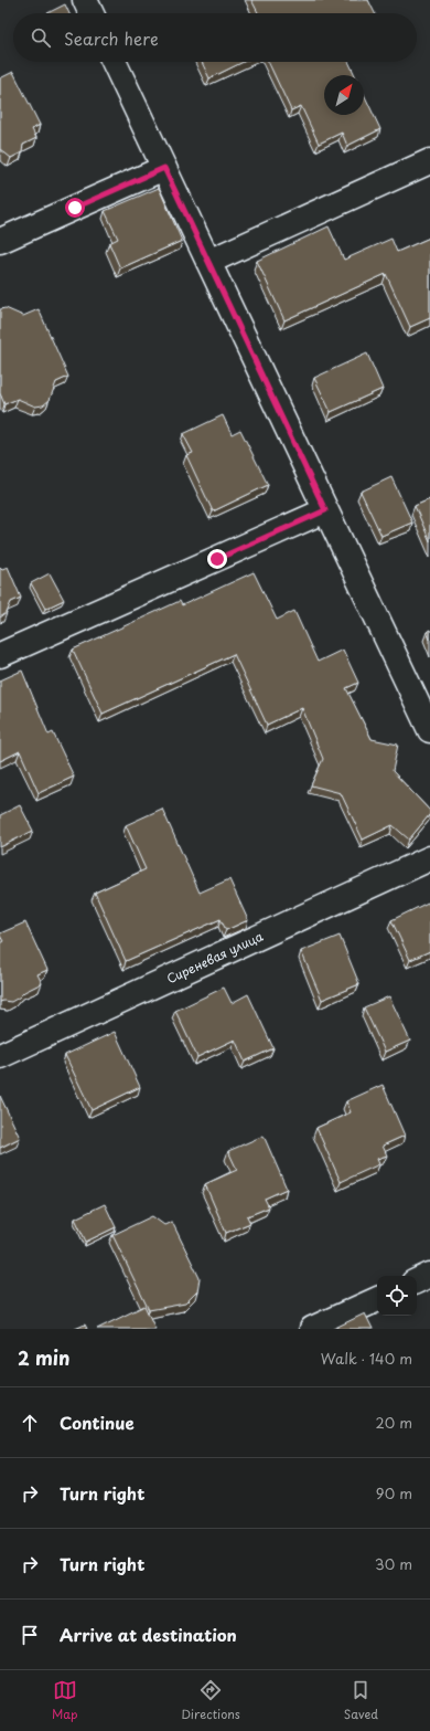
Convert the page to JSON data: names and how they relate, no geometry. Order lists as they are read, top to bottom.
{
  "streets": {
    "street": ["Сиреневая улица"]
  },
  "north": "top right",
  "page": {
    "search": "Search here",
    "heading": ["2 min", "Walk · 140 m"],
    "list": [
      ["Continue", "20 m"],
      ["Turn right", "90 m"],
      ["Turn right", "30 m"],
      "Arrive at destination"
    ],
    "nav": ["Map", "Directions", "Saved"]
  }
}
